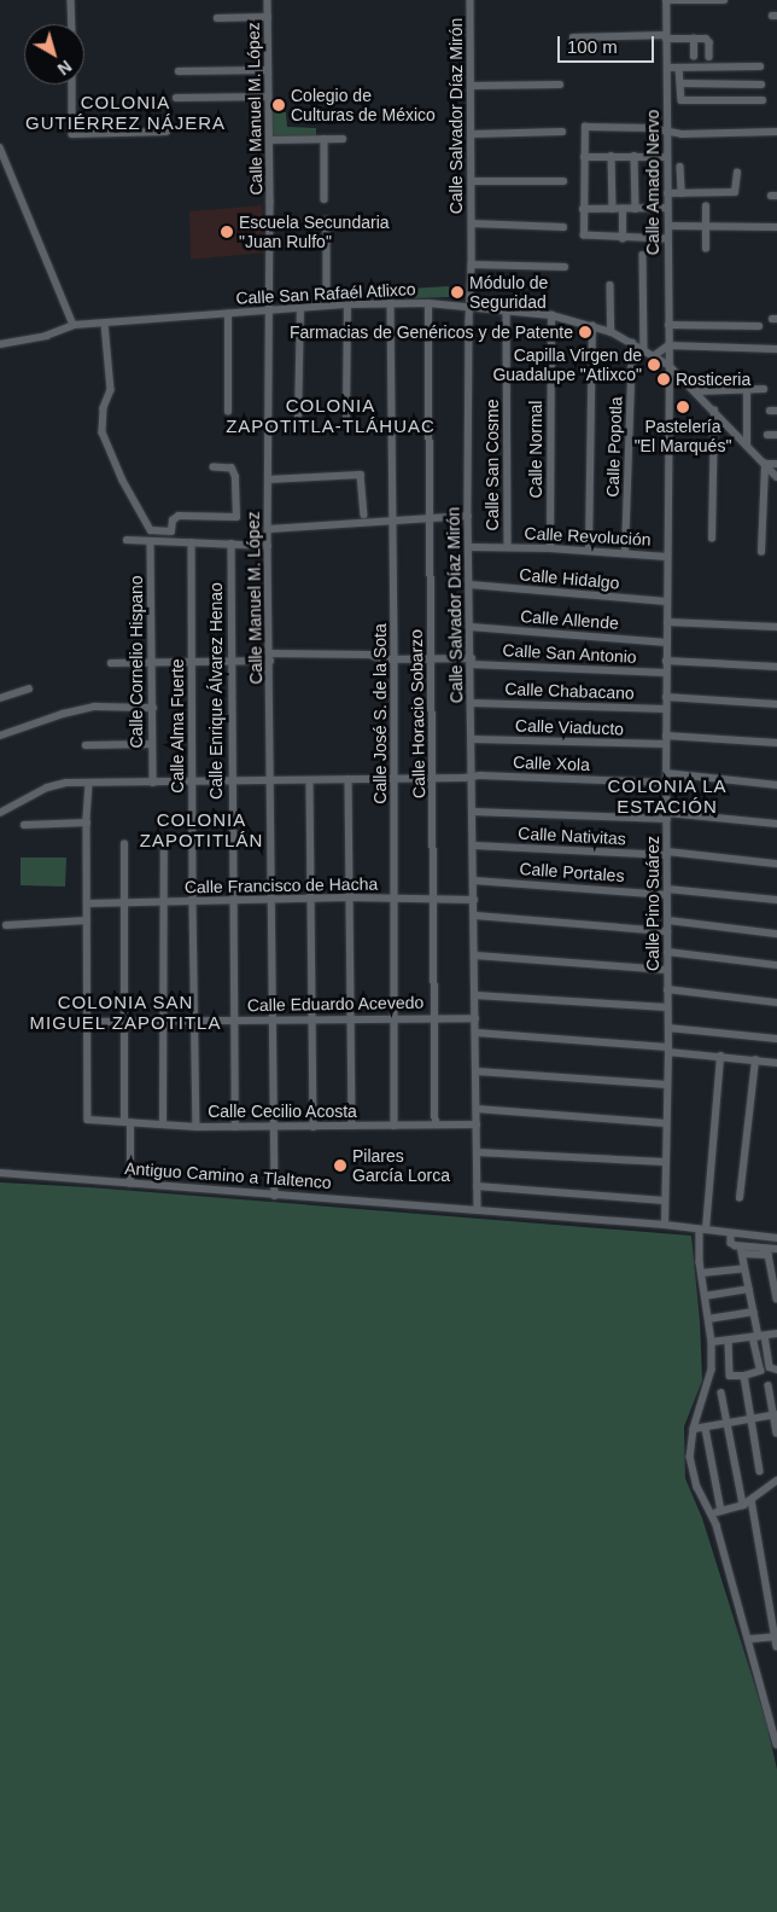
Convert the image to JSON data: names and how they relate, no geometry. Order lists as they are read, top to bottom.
{
  "streets": {
    "street": [
      "Calle Manuel M. López",
      "Calle Salvador Díaz Mirón",
      "Calle Amado Nervo",
      "Calle San Rafaél Atlixco",
      "Calle Popotla",
      "Calle Normal",
      "Calle San Cosme",
      "Calle Revolución",
      "Calle Hidalgo",
      "Calle Allende",
      "Calle San Antonio",
      "Calle Cornelio Hispano",
      "Calle Enrique Álvarez Henao",
      "Calle Chabacano",
      "Calle José S. de la Sota",
      "Calle Horacio Sobarzo",
      "Calle Alma Fuerte",
      "Calle Viaducto",
      "Calle Xola",
      "Calle Nativitas",
      "Calle Portales",
      "Calle Francisco de Hacha",
      "Calle Pino Suárez",
      "Calle Eduardo Acevedo",
      "Calle Cecilio Acosta",
      "Antiguo Camino a Tlaltenco"
    ]
  },
  "crossings": [
    ["Calle Manuel M. López", "Calle San Rafaél Atlixco"],
    ["Calle Manuel M. López", "Calle San Antonio"],
    ["Calle Manuel M. López", "Calle Xola"],
    ["Calle Manuel M. López", "Calle Francisco de Hacha"],
    ["Calle Manuel M. López", "Calle Eduardo Acevedo"],
    ["Calle Manuel M. López", "Calle Cecilio Acosta"],
    ["Calle Manuel M. López", "Antiguo Camino a Tlaltenco"],
    ["Calle Salvador Díaz Mirón", "Calle San Rafaél Atlixco"],
    ["Calle Salvador Díaz Mirón", "Calle Revolución"],
    ["Calle Salvador Díaz Mirón", "Calle Hidalgo"],
    ["Calle Salvador Díaz Mirón", "Calle Allende"],
    ["Calle Salvador Díaz Mirón", "Calle San Antonio"],
    ["Calle Salvador Díaz Mirón", "Calle Chabacano"],
    ["Calle Salvador Díaz Mirón", "Calle Viaducto"],
    ["Calle Salvador Díaz Mirón", "Calle Xola"],
    ["Calle Salvador Díaz Mirón", "Calle Nativitas"],
    ["Calle Salvador Díaz Mirón", "Calle Portales"],
    ["Calle Salvador Díaz Mirón", "Calle Francisco de Hacha"],
    ["Calle Salvador Díaz Mirón", "Calle Eduardo Acevedo"],
    ["Calle Salvador Díaz Mirón", "Calle Cecilio Acosta"],
    ["Calle Salvador Díaz Mirón", "Antiguo Camino a Tlaltenco"],
    ["Calle Amado Nervo", "Calle San Rafaél Atlixco"],
    ["Calle Amado Nervo", "Calle Pino Suárez"],
    ["Calle San Rafaél Atlixco", "Calle Popotla"],
    ["Calle San Rafaél Atlixco", "Calle Normal"],
    ["Calle San Rafaél Atlixco", "Calle San Cosme"],
    ["Calle San Rafaél Atlixco", "Calle José S. de la Sota"],
    ["Calle San Rafaél Atlixco", "Calle Horacio Sobarzo"],
    ["Calle San Rafaél Atlixco", "Calle Pino Suárez"],
    ["Calle Popotla", "Calle Revolución"],
    ["Calle Normal", "Calle Revolución"],
    ["Calle San Cosme", "Calle Revolución"],
    ["Calle Revolución", "Calle Pino Suárez"],
    ["Calle Hidalgo", "Calle Pino Suárez"],
    ["Calle Allende", "Calle Pino Suárez"],
    ["Calle San Antonio", "Calle Cornelio Hispano"],
    ["Calle San Antonio", "Calle Enrique Álvarez Henao"],
    ["Calle San Antonio", "Calle José S. de la Sota"],
    ["Calle San Antonio", "Calle Horacio Sobarzo"],
    ["Calle San Antonio", "Calle Alma Fuerte"],
    ["Calle San Antonio", "Calle Pino Suárez"],
    ["Calle Cornelio Hispano", "Calle Xola"],
    ["Calle Enrique Álvarez Henao", "Calle Xola"],
    ["Calle Enrique Álvarez Henao", "Calle Francisco de Hacha"],
    ["Calle Enrique Álvarez Henao", "Calle Eduardo Acevedo"],
    ["Calle Enrique Álvarez Henao", "Calle Cecilio Acosta"],
    ["Calle Chabacano", "Calle Pino Suárez"],
    ["Calle José S. de la Sota", "Calle Xola"],
    ["Calle José S. de la Sota", "Calle Francisco de Hacha"],
    ["Calle José S. de la Sota", "Calle Eduardo Acevedo"],
    ["Calle José S. de la Sota", "Calle Cecilio Acosta"],
    ["Calle Horacio Sobarzo", "Calle Xola"],
    ["Calle Horacio Sobarzo", "Calle Francisco de Hacha"],
    ["Calle Horacio Sobarzo", "Calle Eduardo Acevedo"],
    ["Calle Horacio Sobarzo", "Calle Cecilio Acosta"],
    ["Calle Alma Fuerte", "Calle Xola"],
    ["Calle Alma Fuerte", "Calle Francisco de Hacha"],
    ["Calle Alma Fuerte", "Calle Eduardo Acevedo"],
    ["Calle Alma Fuerte", "Calle Cecilio Acosta"],
    ["Calle Viaducto", "Calle Pino Suárez"],
    ["Calle Xola", "Calle Pino Suárez"],
    ["Calle Nativitas", "Calle Pino Suárez"],
    ["Calle Portales", "Calle Pino Suárez"],
    ["Calle Pino Suárez", "Antiguo Camino a Tlaltenco"],
    ["Calle Eduardo Acevedo", "Calle Cecilio Acosta"]
  ],
  "districts": [
    "COLONIA GUTIÉRREZ NÁJERA",
    "COLONIA ZAPOTITLA-TLÁHUAC",
    "COLONIA LA ESTACIÓN",
    "COLONIA ZAPOTITLÁN",
    "COLONIA SAN MIGUEL ZAPOTITLA"
  ],
  "places": [
    "Colegio de Culturas de México",
    "Escuela Secundaria \"Juan Rulfo\"",
    "Módulo de Seguridad",
    "Farmacias de Genéricos y de Patente",
    "Capilla Virgen de Guadalupe \"Atlixco\"",
    "Rosticeria",
    "Pastelería \"El Marqués\"",
    "Pilares García Lorca"
  ],
  "scale_bar": "100 m",
  "north": "bottom right"
}
